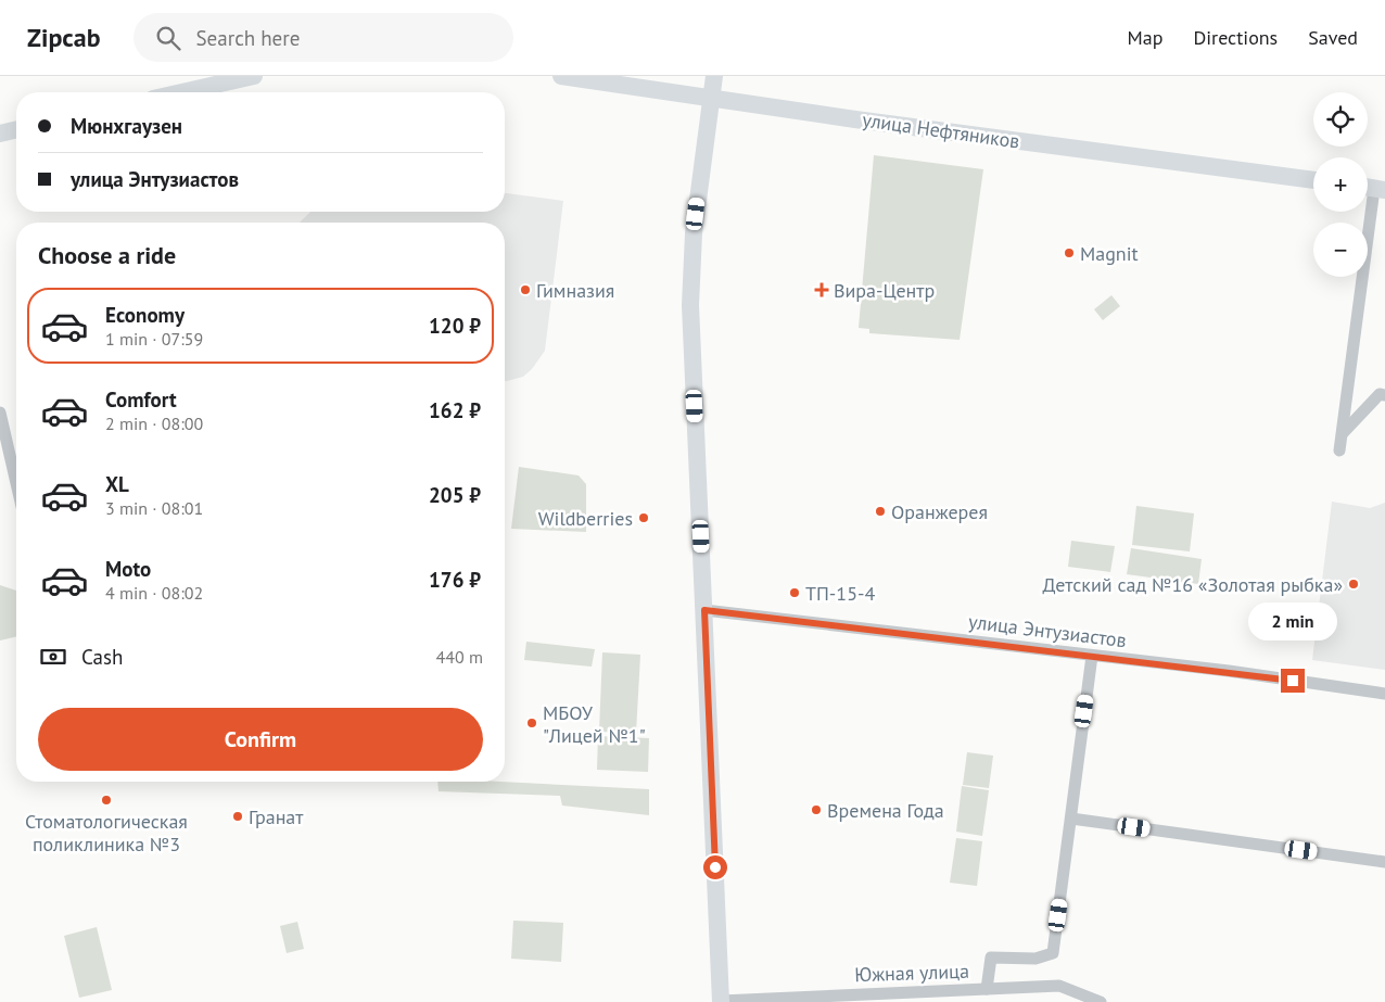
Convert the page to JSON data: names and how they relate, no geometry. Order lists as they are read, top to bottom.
{
  "streets": {
    "main road": ["улица Нефтяников"],
    "street": ["улица Энтузиастов", "Южная улица"]
  },
  "places": {
    "other": [
      "Magnit",
      "Гимназия",
      "Оранжерея",
      "Wildberries",
      "Детский сад №16 «Золотая рыбка»",
      "ТП-15-4",
      "МБОУ \"Лицей №1\"",
      "Стоматологическая поликлиника №3",
      "Времена Года",
      "Гранат"
    ],
    "health": ["Вира-Центр"]
  },
  "page": {
    "header": "Zipcab",
    "search": "Search here",
    "nav": ["Map", "Directions", "Saved"],
    "map_buttons": ["+", "−"],
    "banner": ["Мюнхгаузен", "улица Энтузиастов"],
    "heading": "Choose a ride",
    "list": [
      {
        "name": "Economy",
        "note": "1 min · 07:59",
        "value": "120 ₽"
      },
      {
        "name": "Comfort",
        "note": "2 min · 08:00",
        "value": "162 ₽"
      },
      {
        "name": "XL",
        "note": "3 min · 08:01",
        "value": "205 ₽"
      },
      {
        "name": "Moto",
        "note": "4 min · 08:02",
        "value": "176 ₽"
      }
    ],
    "bubble": "2 min",
    "pay": ["Cash", "440 m"],
    "buttons": "Confirm"
  }
}
